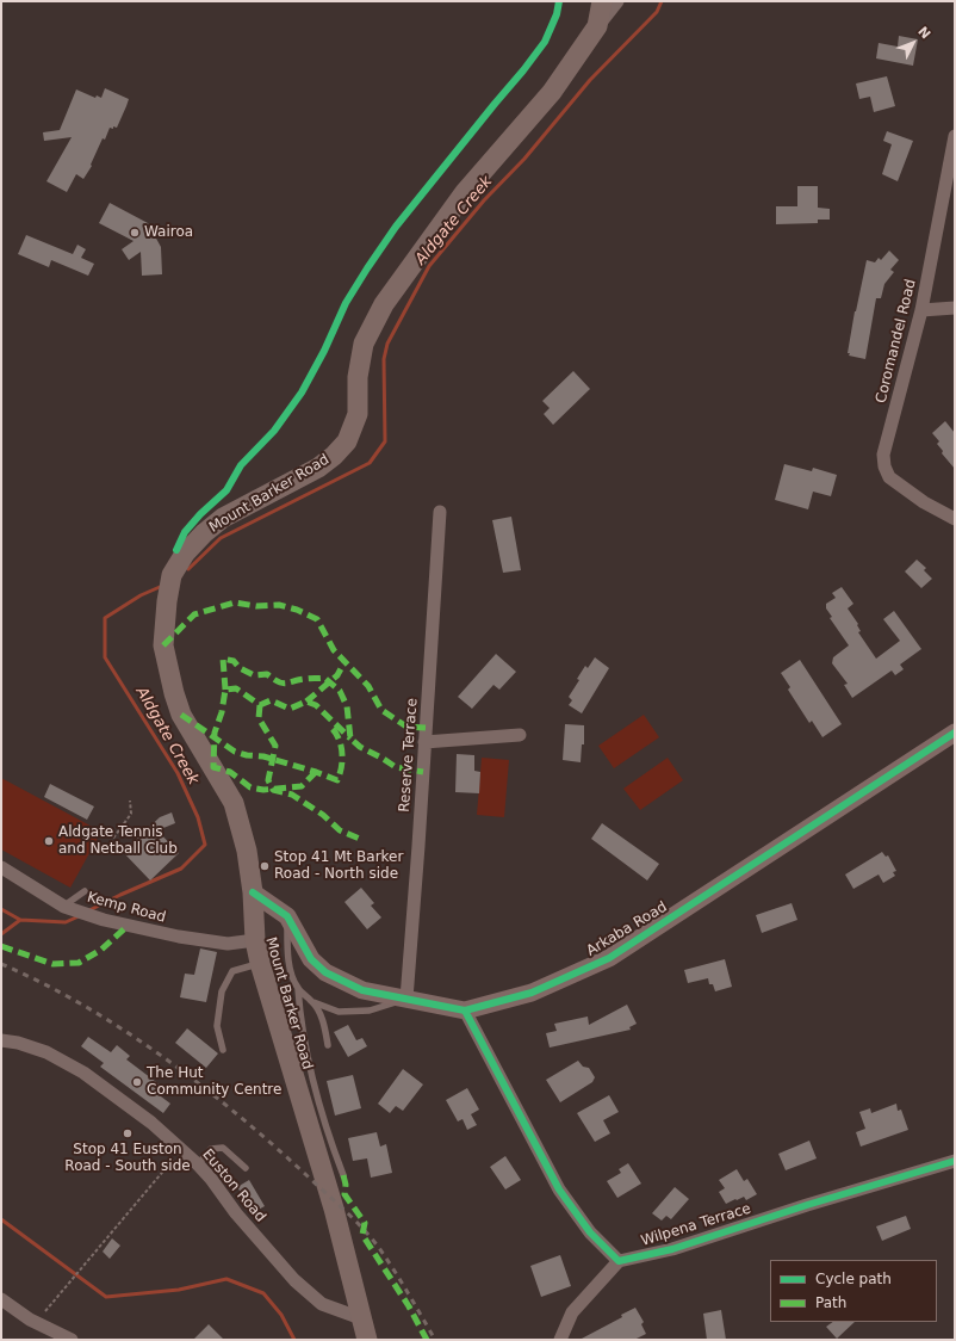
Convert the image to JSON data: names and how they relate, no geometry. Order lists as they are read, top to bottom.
{
  "streets": {
    "main road": ["Mount Barker Road"],
    "street": [
      "Coromandel Road",
      "Reserve Terrace",
      "Kemp Road",
      "Arkaba Road",
      "Euston Road",
      "Wilpena Terrace"
    ]
  },
  "crossings": [
    ["Mount Barker Road", "Kemp Road"],
    ["Mount Barker Road", "Arkaba Road"],
    ["Mount Barker Road", "Euston Road"],
    ["Reserve Terrace", "Arkaba Road"]
  ],
  "water": ["Aldgate Creek"],
  "places": [
    "Wairoa",
    "Aldgate Tennis and Netball Club",
    "Stop 41 Mt Barker Road - North side",
    "The Hut Community Centre",
    "Stop 41 Euston Road - South side"
  ],
  "legend": ["Cycle path", "Path"],
  "north": "top right"
}
